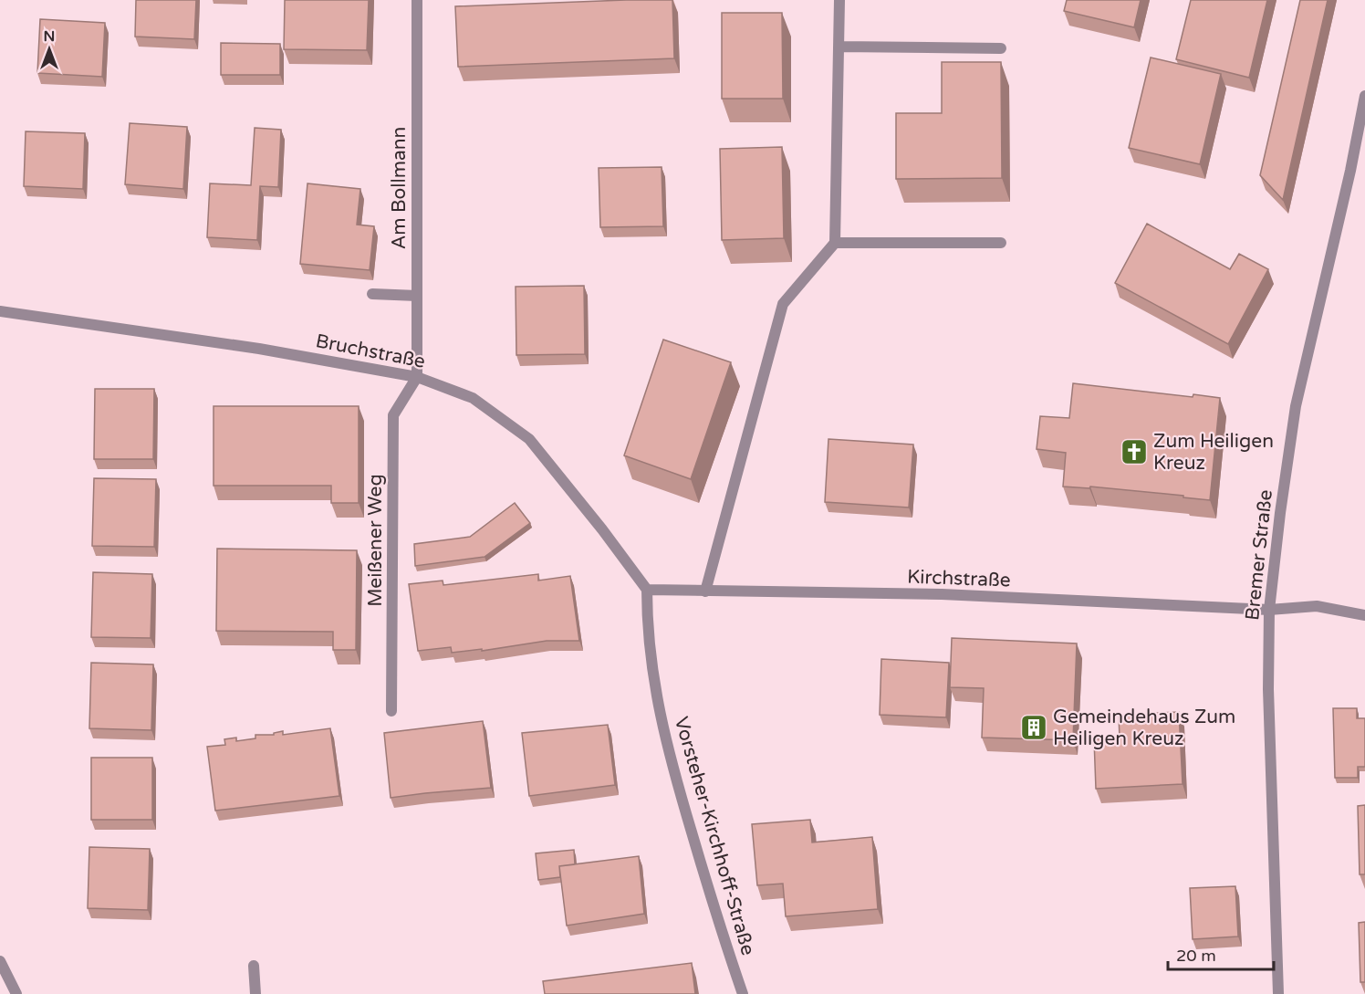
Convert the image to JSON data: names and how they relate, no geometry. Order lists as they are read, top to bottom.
{
  "streets": {
    "street": [
      "Am Bollmann",
      "Bruchstraße",
      "Meißener Weg",
      "Bremer Straße",
      "Kirchstraße",
      "Vorsteher-Kirchhoff-Straße"
    ]
  },
  "crossings": [
    ["Am Bollmann", "Bruchstraße"],
    ["Am Bollmann", "Meißener Weg"],
    ["Bruchstraße", "Meißener Weg"],
    ["Bruchstraße", "Kirchstraße"],
    ["Bruchstraße", "Vorsteher-Kirchhoff-Straße"],
    ["Bremer Straße", "Kirchstraße"],
    ["Kirchstraße", "Vorsteher-Kirchhoff-Straße"]
  ],
  "places": {
    "church": ["Zum Heiligen Kreuz"],
    "building": ["Gemeindehaus Zum Heiligen Kreuz"]
  },
  "scale_bar": "20 m",
  "north": "top"
}
